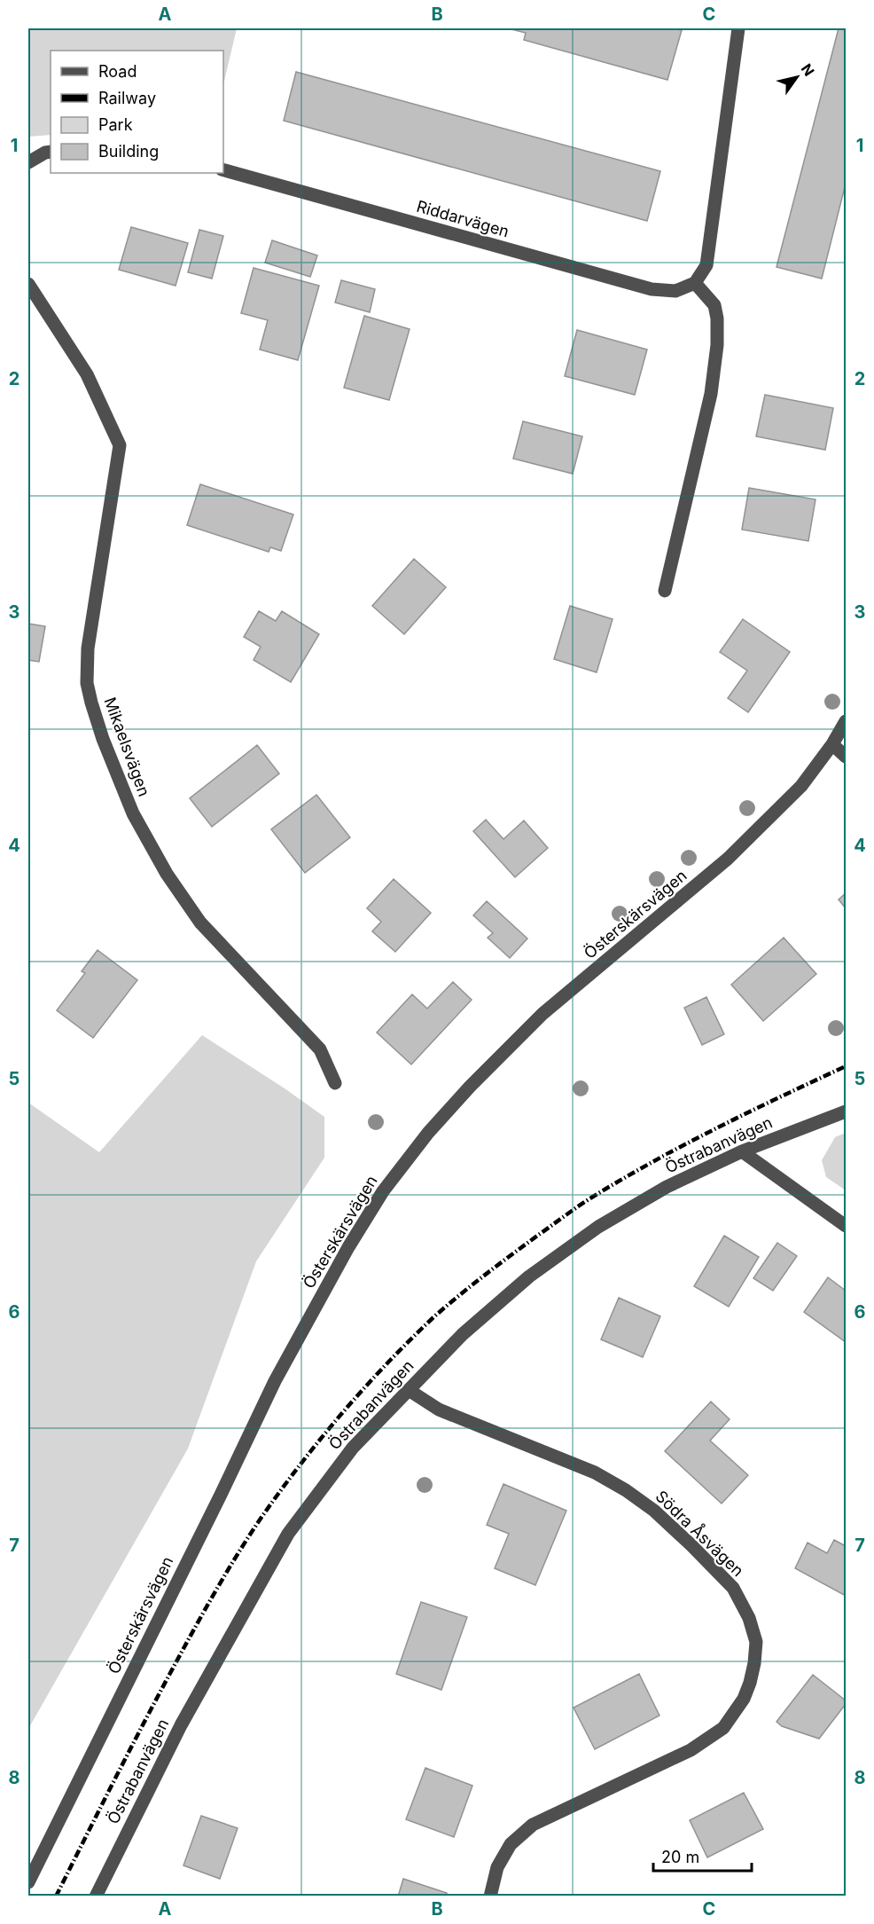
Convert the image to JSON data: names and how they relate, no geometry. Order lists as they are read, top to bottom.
{
  "streets": {
    "street": [
      "Riddarvägen",
      "Mikaelsvägen",
      "Österskärsvägen",
      "Östrabanvägen",
      "Södra Åsvägen"
    ]
  },
  "crossings": [
    ["Östrabanvägen", "Södra Åsvägen"]
  ],
  "legend": [
    "Road",
    "Railway",
    "Park",
    "Building"
  ],
  "scale_bar": "20 m",
  "north": "top right",
  "grid": {
    "columns": ["A", "B", "C"],
    "rows": [
      "1",
      "2",
      "3",
      "4",
      "5",
      "6",
      "7",
      "8"
    ]
  }
}
